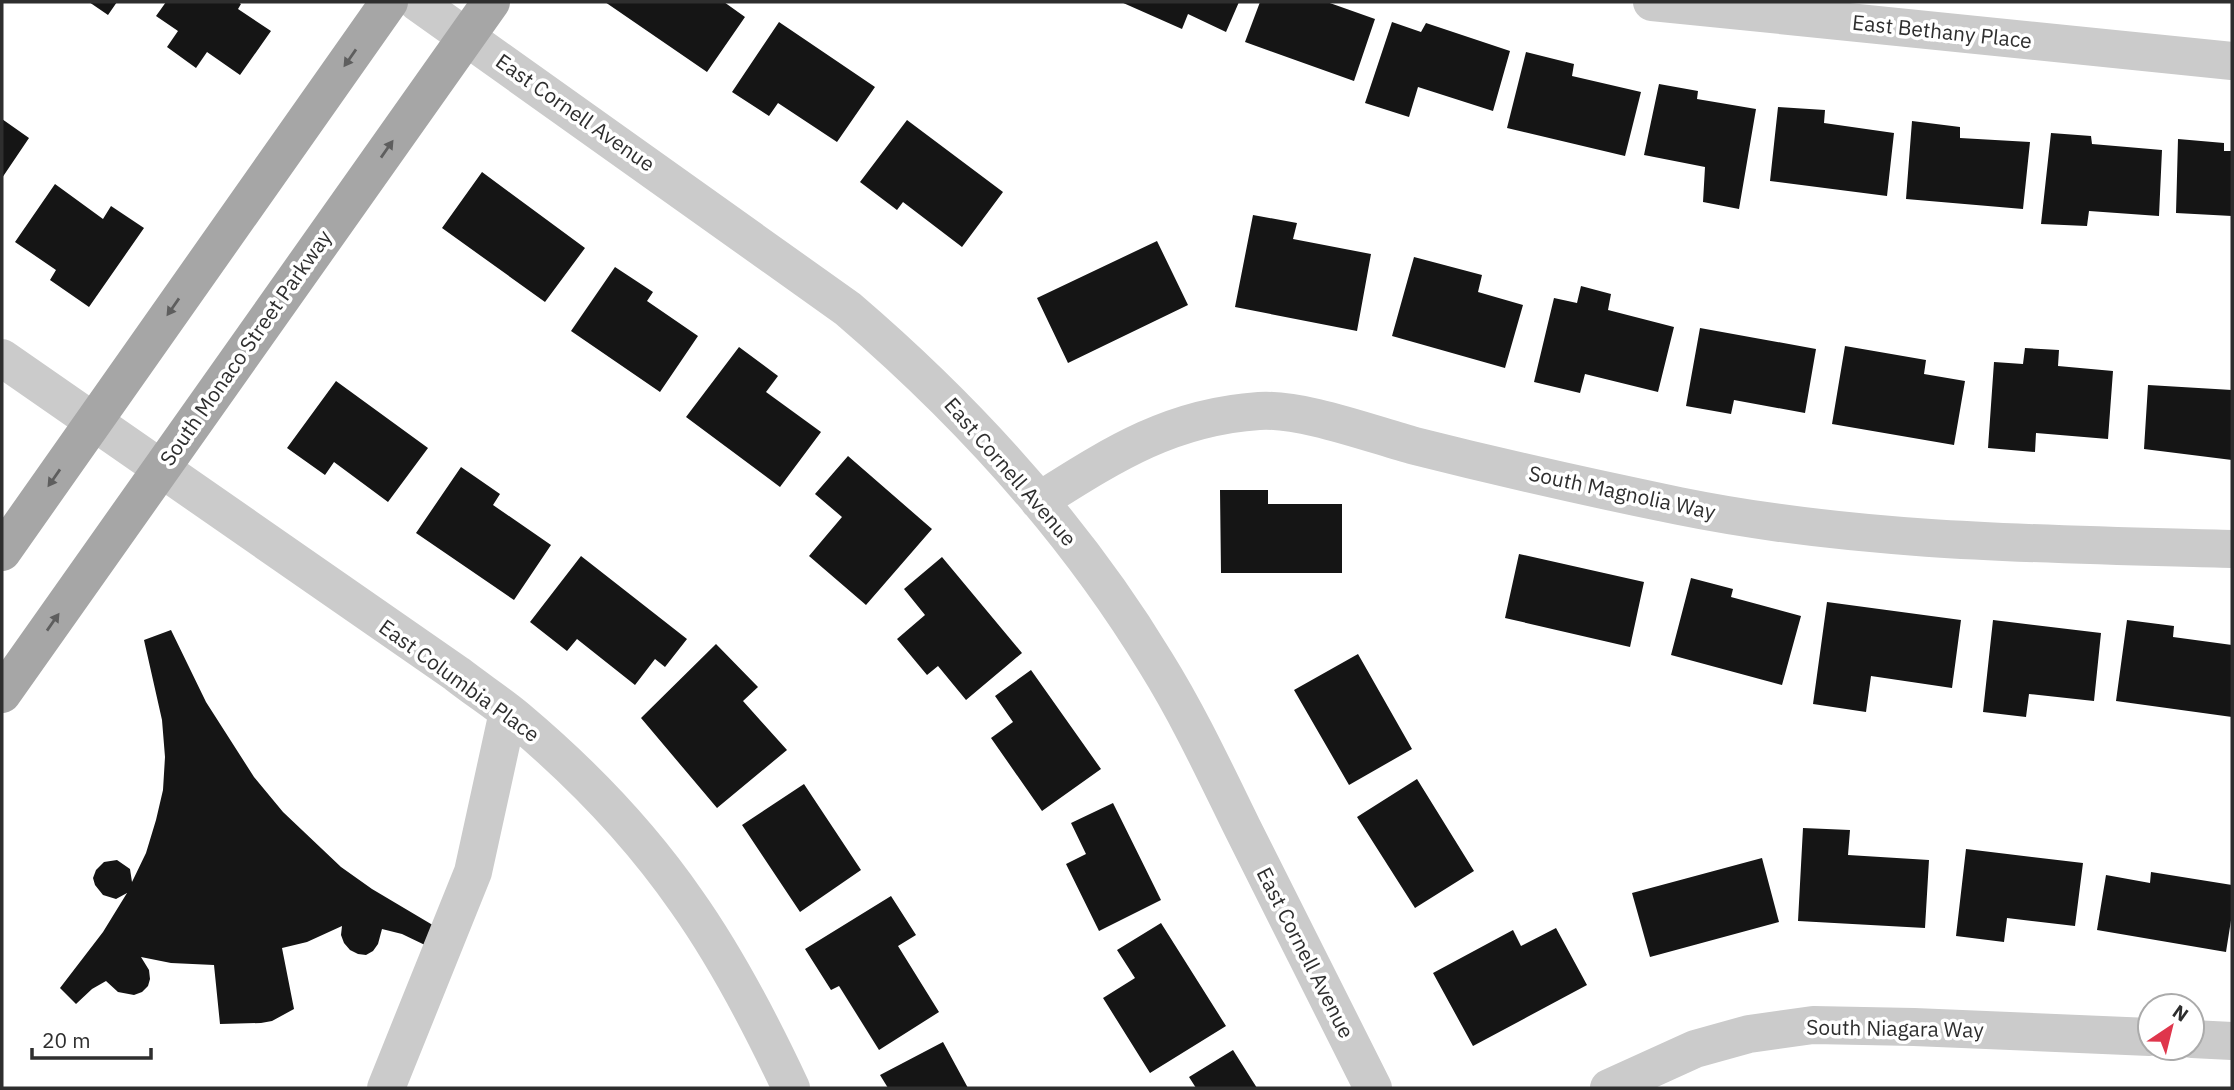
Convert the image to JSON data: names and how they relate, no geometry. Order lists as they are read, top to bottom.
{
  "streets": {
    "main road": ["South Monaco Street Parkway"],
    "street": [
      "East Bethany Place",
      "East Cornell Avenue",
      "South Magnolia Way",
      "East Columbia Place",
      "South Niagara Way"
    ]
  },
  "crossings": [
    ["East Cornell Avenue", "South Monaco Street Parkway"],
    ["East Cornell Avenue", "South Magnolia Way"],
    ["South Monaco Street Parkway", "East Columbia Place"]
  ],
  "scale_bar": "20 m",
  "north": "top right"
}
